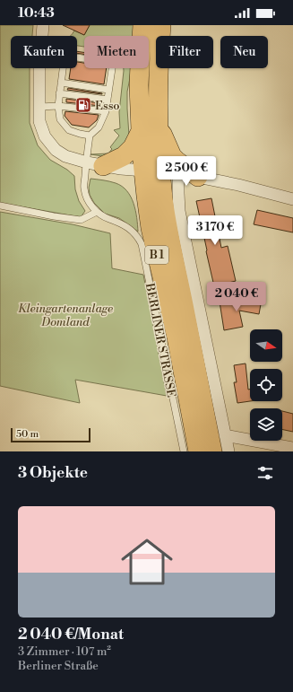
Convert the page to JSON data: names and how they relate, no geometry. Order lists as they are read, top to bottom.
{
  "streets": {
    "main road": ["B 1"],
    "lane": ["BERLINER STRASSE"]
  },
  "parks": ["Kleingartenanlage Domland"],
  "places": {
    "fuel station": ["Esso"]
  },
  "scale_bar": "50 m",
  "north": "right",
  "page": {
    "status": "10:43",
    "chip": [
      "Kaufen",
      "Mieten",
      "Filter",
      "Neu"
    ],
    "price": ["2 500 €", "3 170 €", "2 040 €"],
    "scale": "50 m",
    "heading": "3 Objekte",
    "list": [
      {
        "name": "2 040 €/Monat",
        "note": "3 Zimmer · 107 m² · Berliner Straße"
      }
    ]
  }
}
